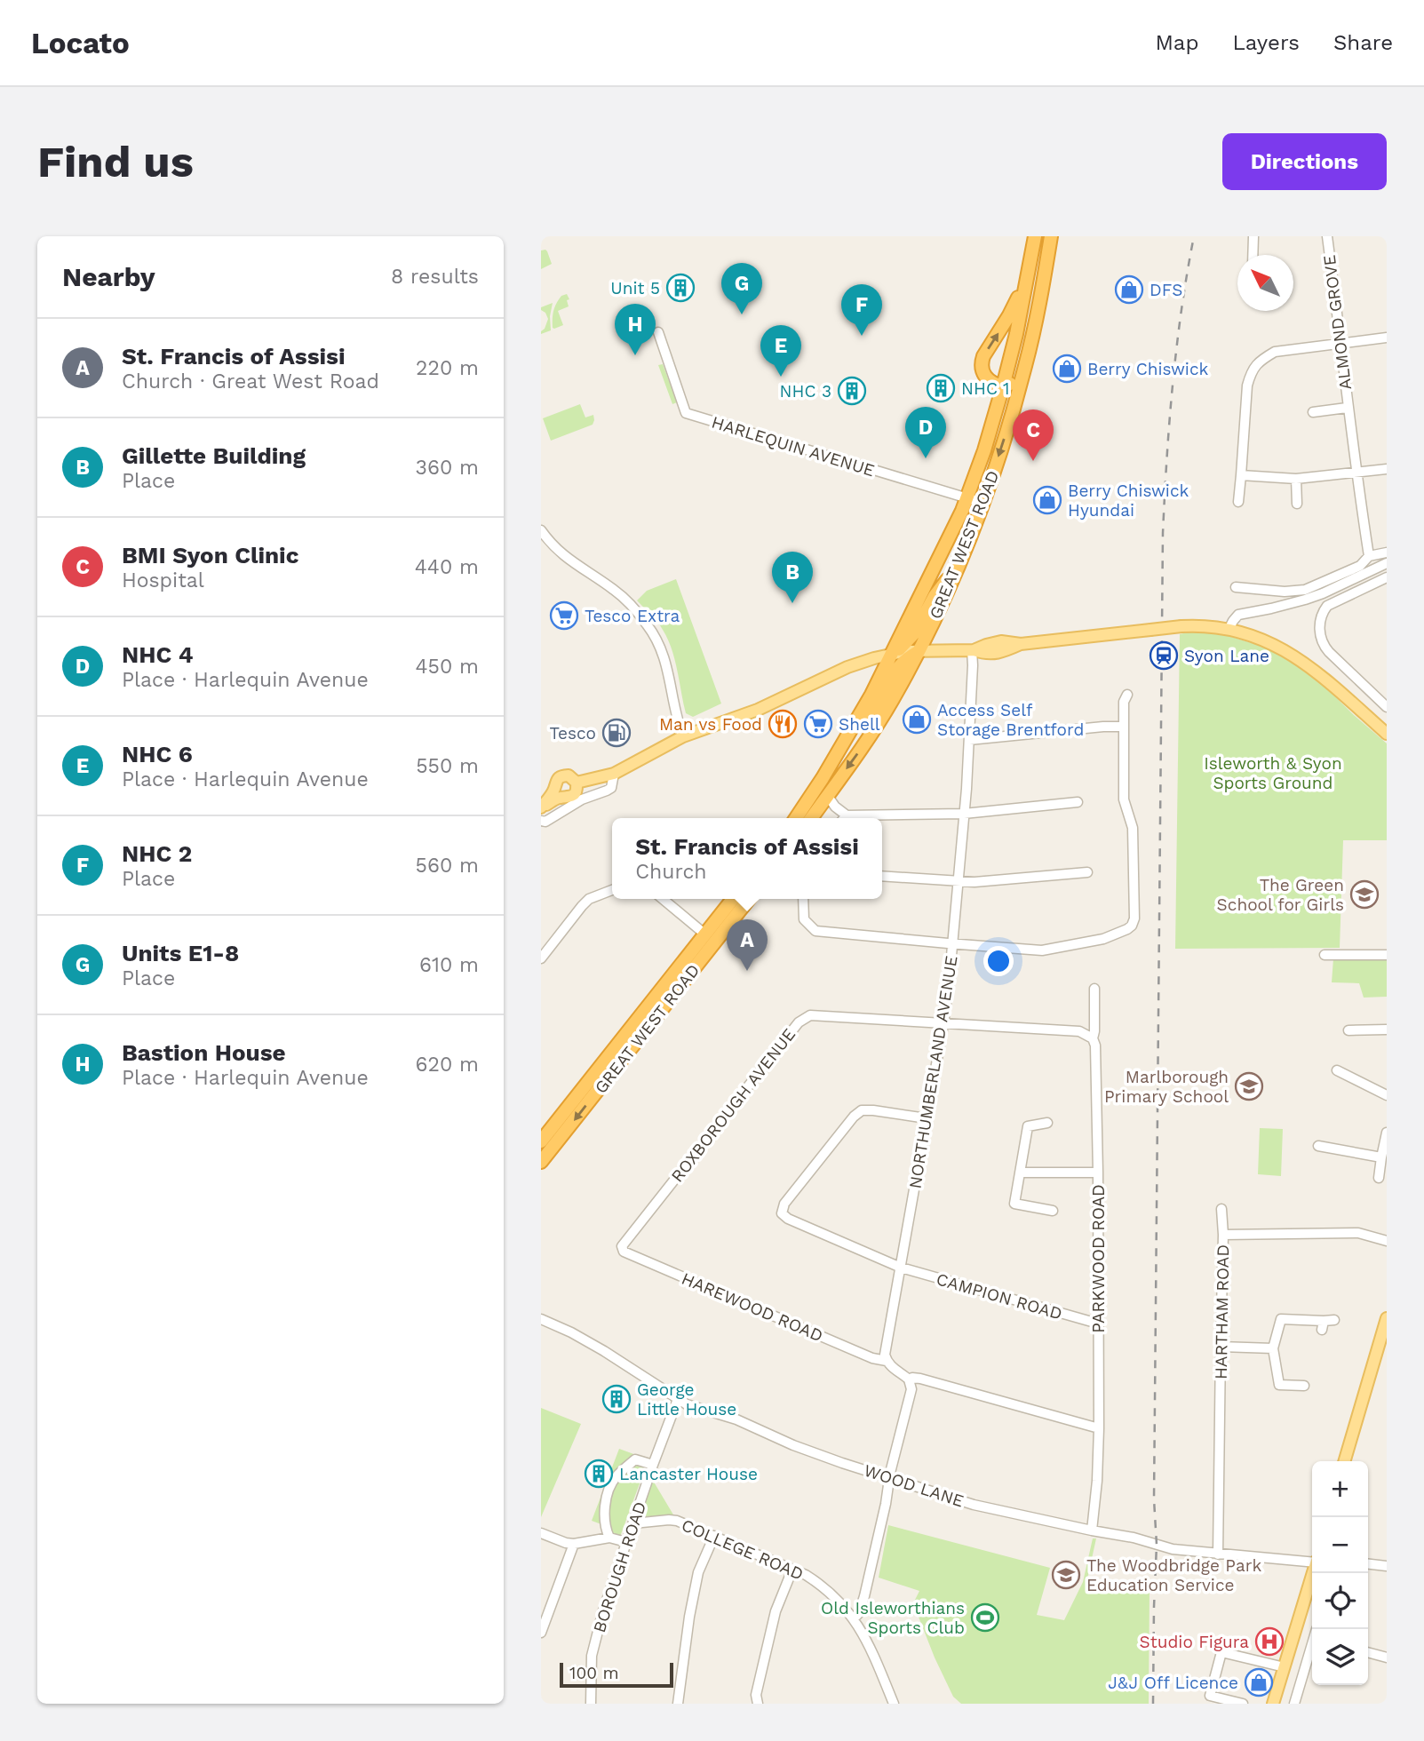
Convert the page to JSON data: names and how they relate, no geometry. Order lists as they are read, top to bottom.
{
  "streets": {
    "highway": ["GREAT WEST ROAD"],
    "street": [
      "ALMOND GROVE",
      "HARLEQUIN AVENUE",
      "NORTHUMBERLAND AVENUE",
      "ROXBOROUGH AVENUE",
      "PARKWOOD ROAD",
      "CAMPION ROAD",
      "HAREWOOD ROAD",
      "HARTHAM ROAD",
      "WOOD LANE",
      "COLLEGE ROAD",
      "BOROUGH ROAD"
    ]
  },
  "crossings": [
    ["HARLEQUIN AVENUE", "GREAT WEST ROAD"],
    ["NORTHUMBERLAND AVENUE", "ROXBOROUGH AVENUE"],
    ["NORTHUMBERLAND AVENUE", "CAMPION ROAD"],
    ["NORTHUMBERLAND AVENUE", "HAREWOOD ROAD"],
    ["ROXBOROUGH AVENUE", "PARKWOOD ROAD"],
    ["ROXBOROUGH AVENUE", "HAREWOOD ROAD"],
    ["PARKWOOD ROAD", "CAMPION ROAD"],
    ["PARKWOOD ROAD", "WOOD LANE"],
    ["HARTHAM ROAD", "WOOD LANE"],
    ["WOOD LANE", "BOROUGH ROAD"],
    ["COLLEGE ROAD", "BOROUGH ROAD"]
  ],
  "parks": ["Isleworth & Syon Sports Ground"],
  "places": {
    "building": [
      "Unit 5",
      "NHC 1",
      "NHC 3",
      "George Little House",
      "Lancaster House"
    ],
    "shop": [
      "DFS",
      "Berry Chiswick",
      "Berry Chiswick Hyundai",
      "Access Self Storage Brentford",
      "J&J Off Licence"
    ],
    "supermarket": ["Tesco Extra", "Shell"],
    "station": ["Syon Lane"],
    "restaurant": ["Man vs Food"],
    "fuel station": ["Tesco"],
    "school or university": ["The Green School for Girls", "Marlborough Primary School", "The Woodbridge Park Education Service"],
    "sports": ["Old Isleworthians Sports Club"],
    "hospital": ["Studio Figura"]
  },
  "scale_bar": "100 m",
  "north": "top left",
  "page": {
    "header": "Locato",
    "nav": ["Map", "Layers", "Share"],
    "buttons": "Directions",
    "title": "Find us",
    "heading": ["Nearby", "8 results"],
    "pins": [
      "G",
      "F",
      "H",
      "E",
      "D",
      "C",
      "B",
      "A"
    ],
    "list": [
      {
        "mark": "A",
        "name": "St. Francis of Assisi",
        "note": "Church · Great West Road",
        "value": "220 m"
      },
      {
        "mark": "B",
        "name": "Gillette Building",
        "note": "Place",
        "value": "360 m"
      },
      {
        "mark": "C",
        "name": "BMI Syon Clinic",
        "note": "Hospital",
        "value": "440 m"
      },
      {
        "mark": "D",
        "name": "NHC 4",
        "note": "Place · Harlequin Avenue",
        "value": "450 m"
      },
      {
        "mark": "E",
        "name": "NHC 6",
        "note": "Place · Harlequin Avenue",
        "value": "550 m"
      },
      {
        "mark": "F",
        "name": "NHC 2",
        "note": "Place",
        "value": "560 m"
      },
      {
        "mark": "G",
        "name": "Units E1-8",
        "note": "Place",
        "value": "610 m"
      },
      {
        "mark": "H",
        "name": "Bastion House",
        "note": "Place · Harlequin Avenue",
        "value": "620 m"
      }
    ],
    "popup": ["St. Francis of Assisi", "Church"],
    "map_buttons": ["+", "−"],
    "scale": "100 m"
  }
}
